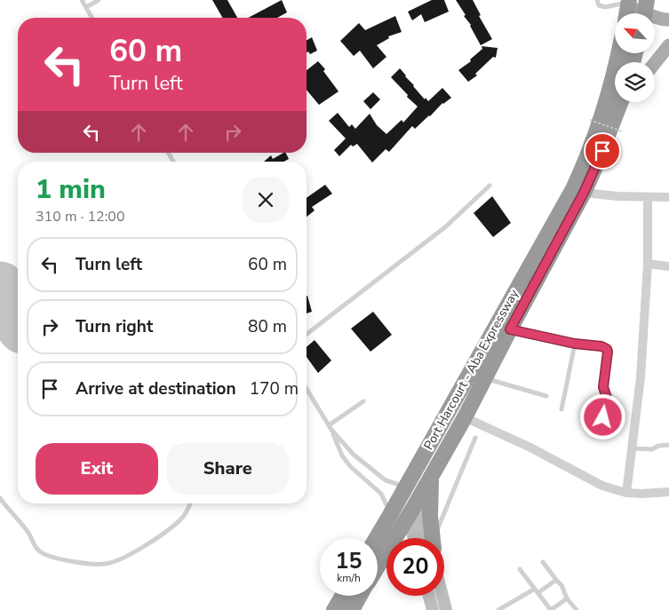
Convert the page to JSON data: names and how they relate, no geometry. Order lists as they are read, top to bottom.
{
  "streets": {
    "highway": ["Port Harcourt - Aba Expressway"]
  },
  "north": "top left",
  "page": {
    "turn": ["60 m", "Turn left"],
    "heading": ["1 min", "310 m · 12:00"],
    "list": [
      {
        "name": "Turn left",
        "value": "60 m"
      },
      {
        "name": "Turn right",
        "value": "80 m"
      },
      {
        "name": "Arrive at destination",
        "value": "170 m"
      }
    ],
    "buttons": ["Exit", "Share"],
    "speed": "15 km/h",
    "limit": "20"
  }
}
